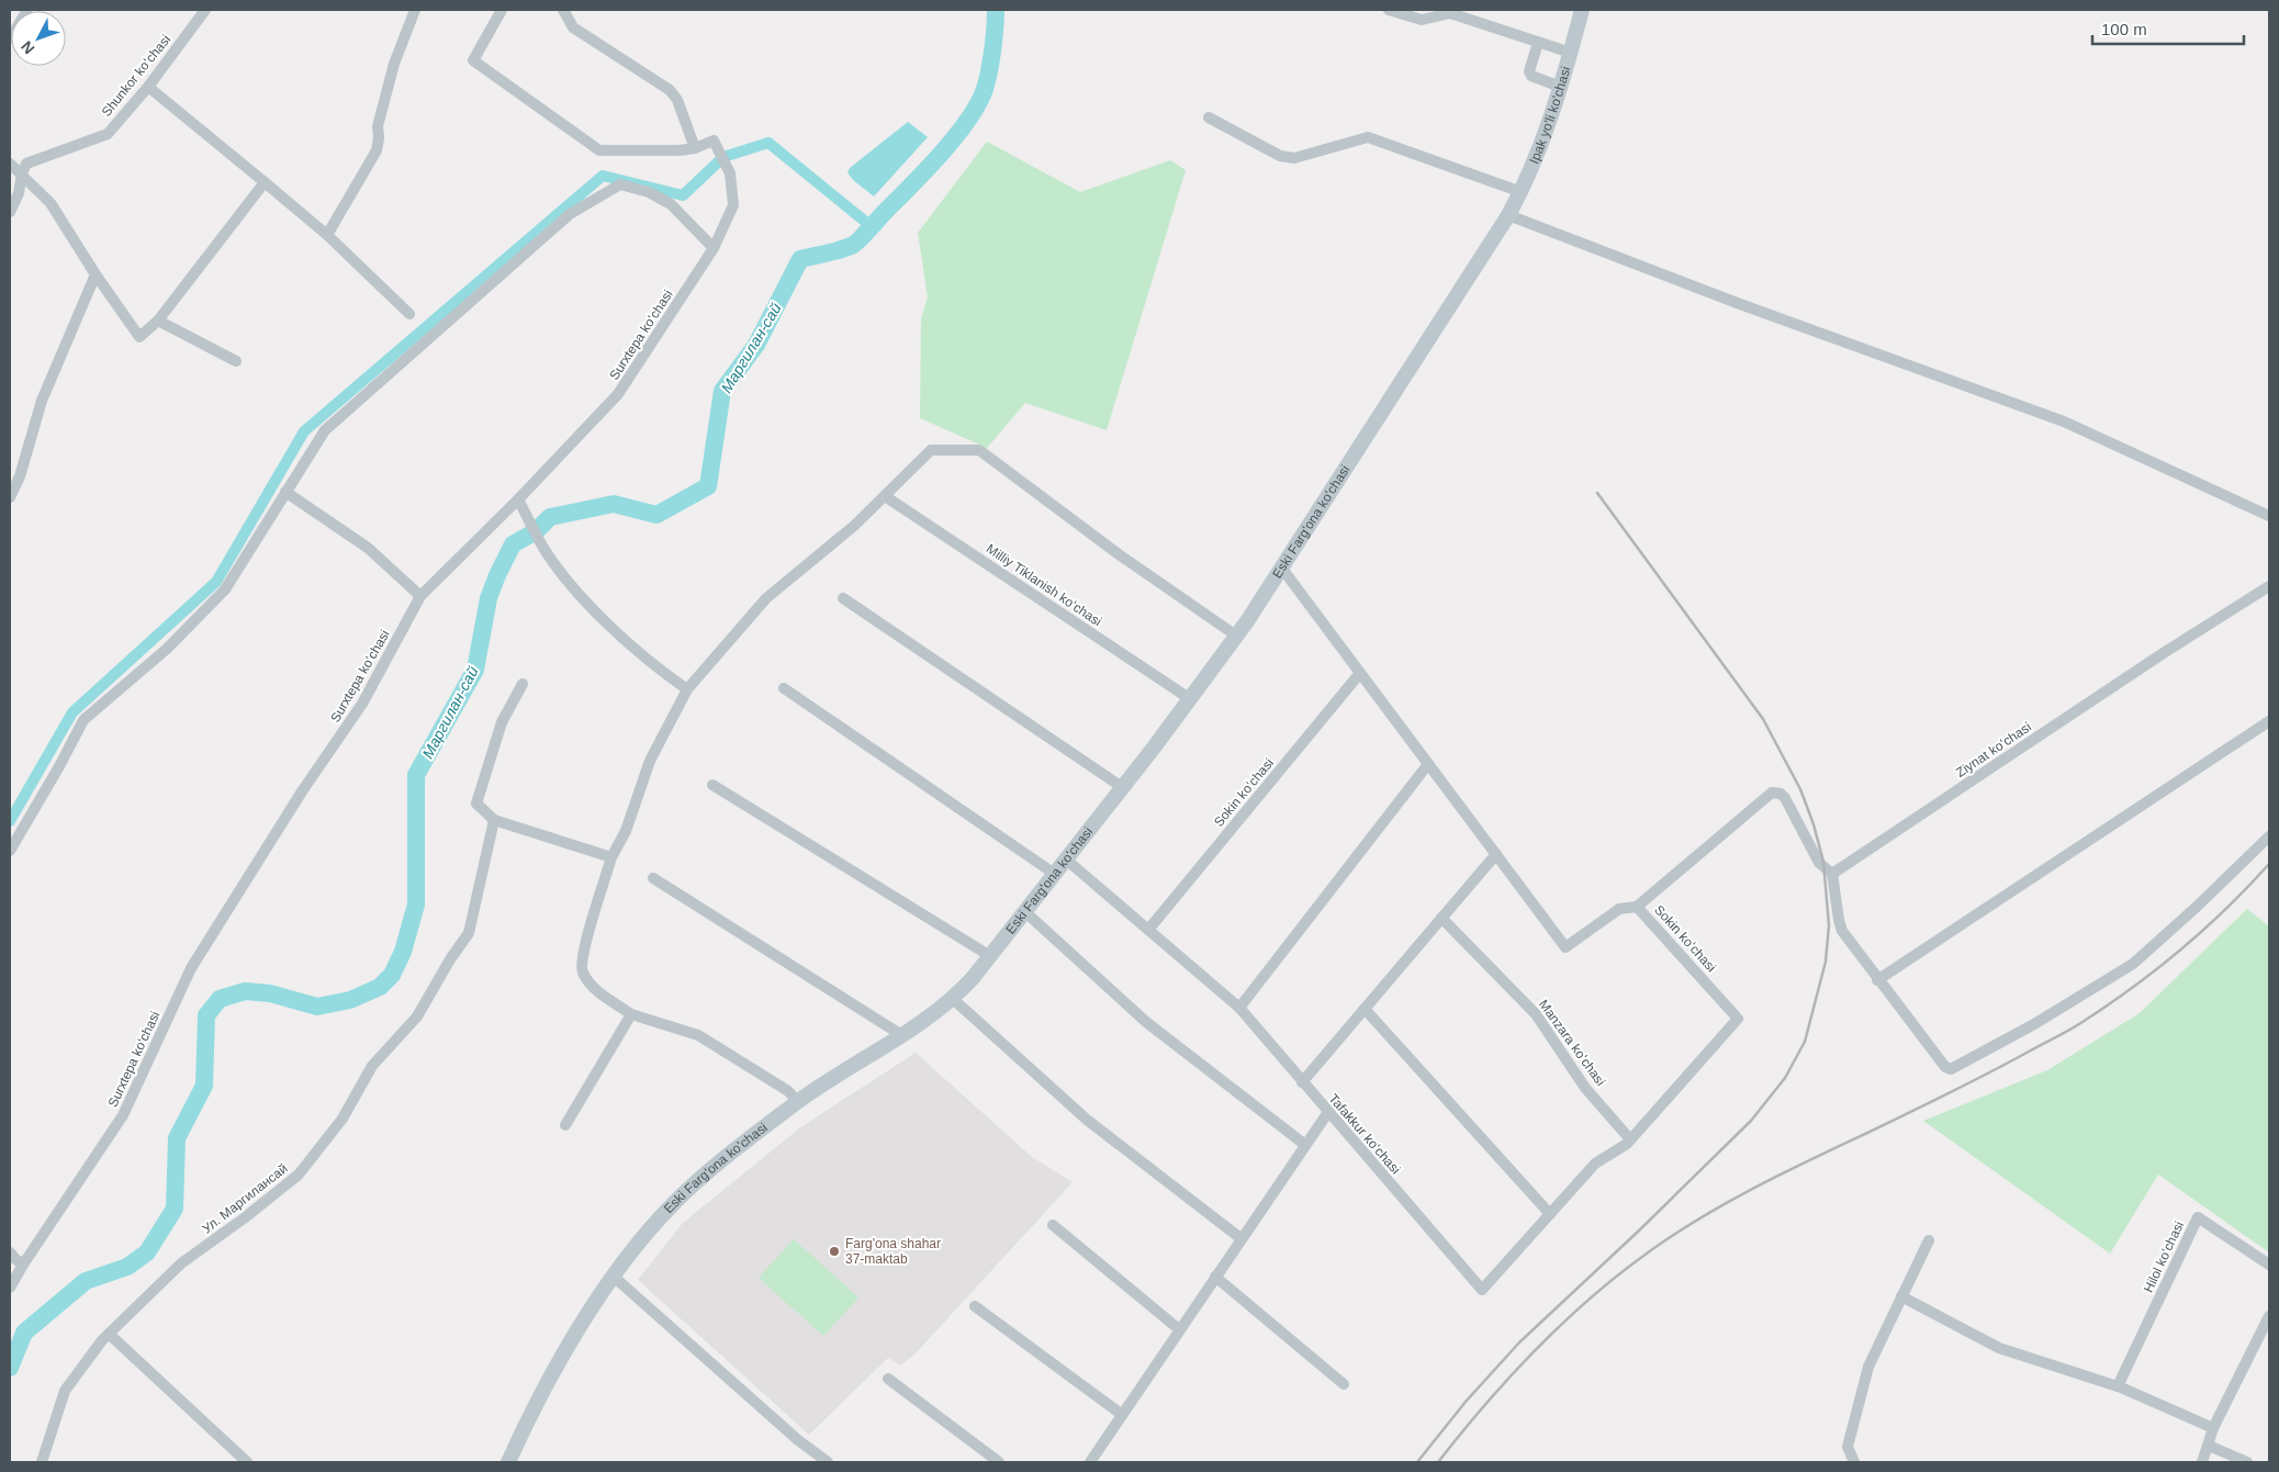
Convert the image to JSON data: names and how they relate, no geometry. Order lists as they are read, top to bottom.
{
  "streets": {
    "main road": ["Ipak yo'li ko'chasi", "Eski Farg'ona ko'chasi"],
    "street": [
      "Shunkor koʻchasi",
      "Surxtepa koʻchasi",
      "Milliy Tiklanish koʻchasi",
      "Ziynat koʻchasi",
      "Sokin koʻchasi",
      "Manzara koʻchasi",
      "Tafakkur koʻchasi",
      "Ул. Маргилансай",
      "Hilol koʻchasi"
    ]
  },
  "crossings": [
    ["Ipak yo'li ko'chasi", "Eski Farg'ona ko'chasi"],
    ["Eski Farg'ona ko'chasi", "Milliy Tiklanish koʻchasi"],
    ["Eski Farg'ona ko'chasi", "Sokin koʻchasi"],
    ["Eski Farg'ona ko'chasi", "Tafakkur koʻchasi"],
    ["Sokin koʻchasi", "Manzara koʻchasi"],
    ["Sokin koʻchasi", "Tafakkur koʻchasi"],
    ["Manzara koʻchasi", "Tafakkur koʻchasi"]
  ],
  "water": ["Маргилан-сай"],
  "places": ["Farg'ona shahar 37-maktab"],
  "scale_bar": "100 m",
  "north": "bottom left"
}
